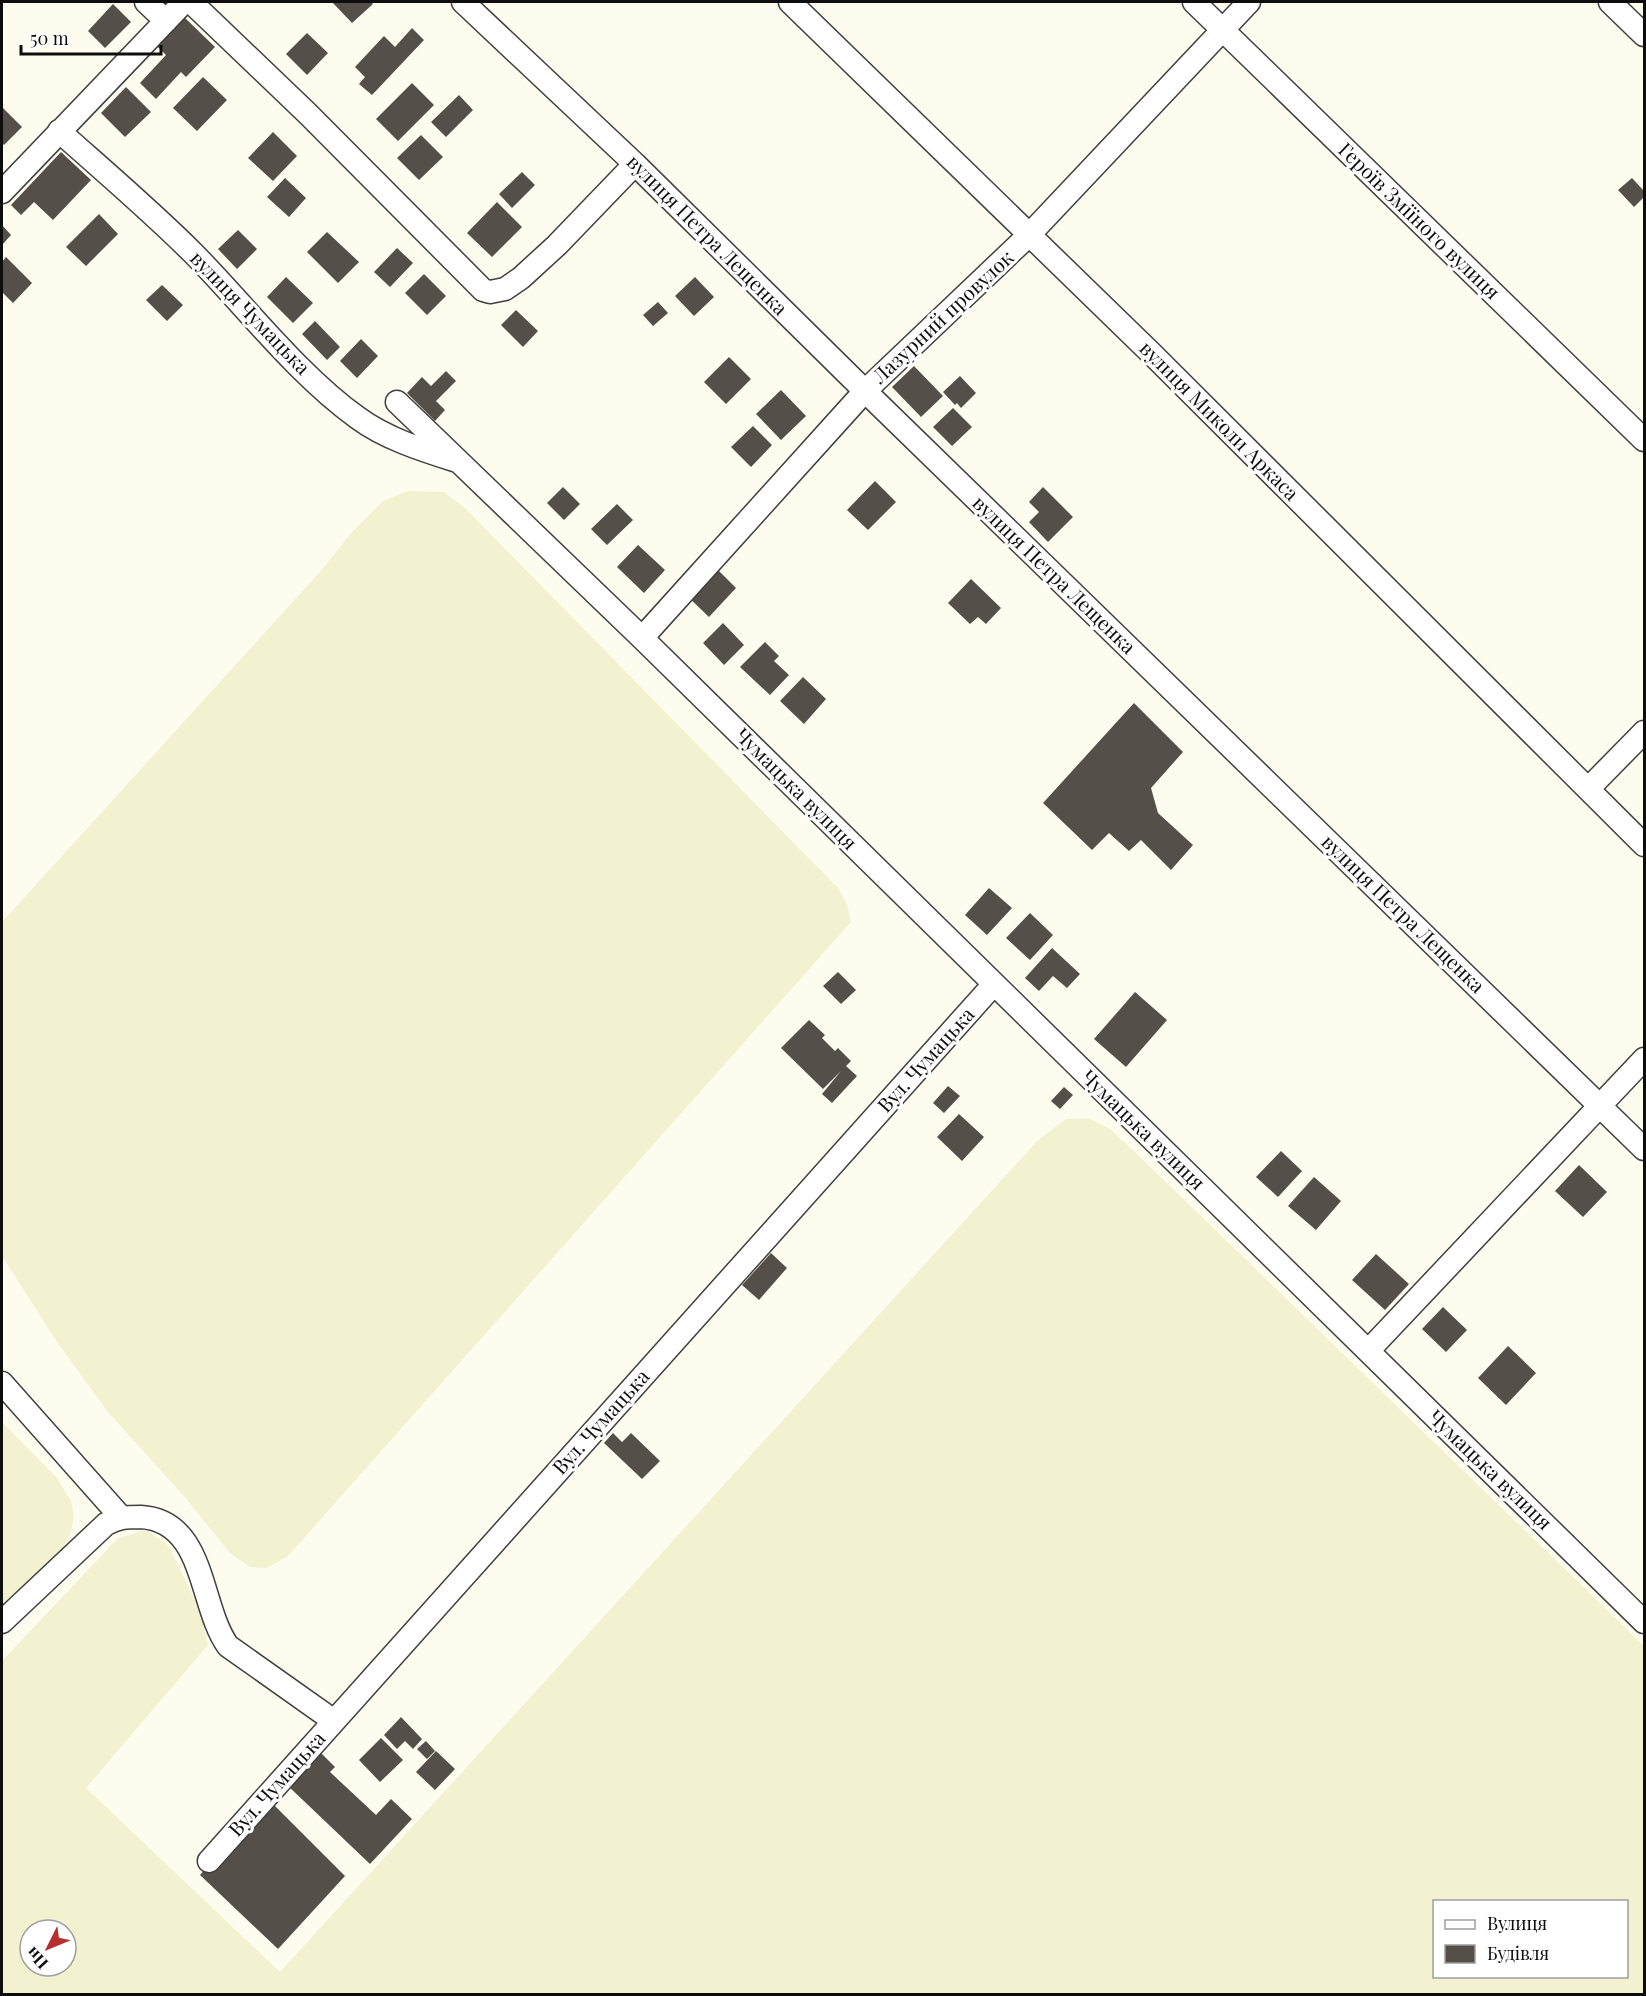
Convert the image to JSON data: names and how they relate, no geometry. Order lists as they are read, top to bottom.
{
  "streets": {
    "street": [
      "Героїв Зміїного вулиця",
      "вулиця Петра Лещенка",
      "вулиця Чумацька",
      "Лазурний провулок",
      "вулиця Миколи Аркаса",
      "Чумацька вулиця",
      "Вул. Чумацька"
    ]
  },
  "crossings": [
    ["Героїв Зміїного вулиця", "Лазурний провулок"],
    ["вулиця Петра Лещенка", "Лазурний провулок"],
    ["вулиця Чумацька", "Чумацька вулиця"],
    ["Лазурний провулок", "вулиця Миколи Аркаса"],
    ["Лазурний провулок", "Чумацька вулиця"],
    ["Чумацька вулиця", "Вул. Чумацька"]
  ],
  "legend": ["Вулиця", "Будівля"],
  "scale_bar": "50 m",
  "north": "bottom left"
}
